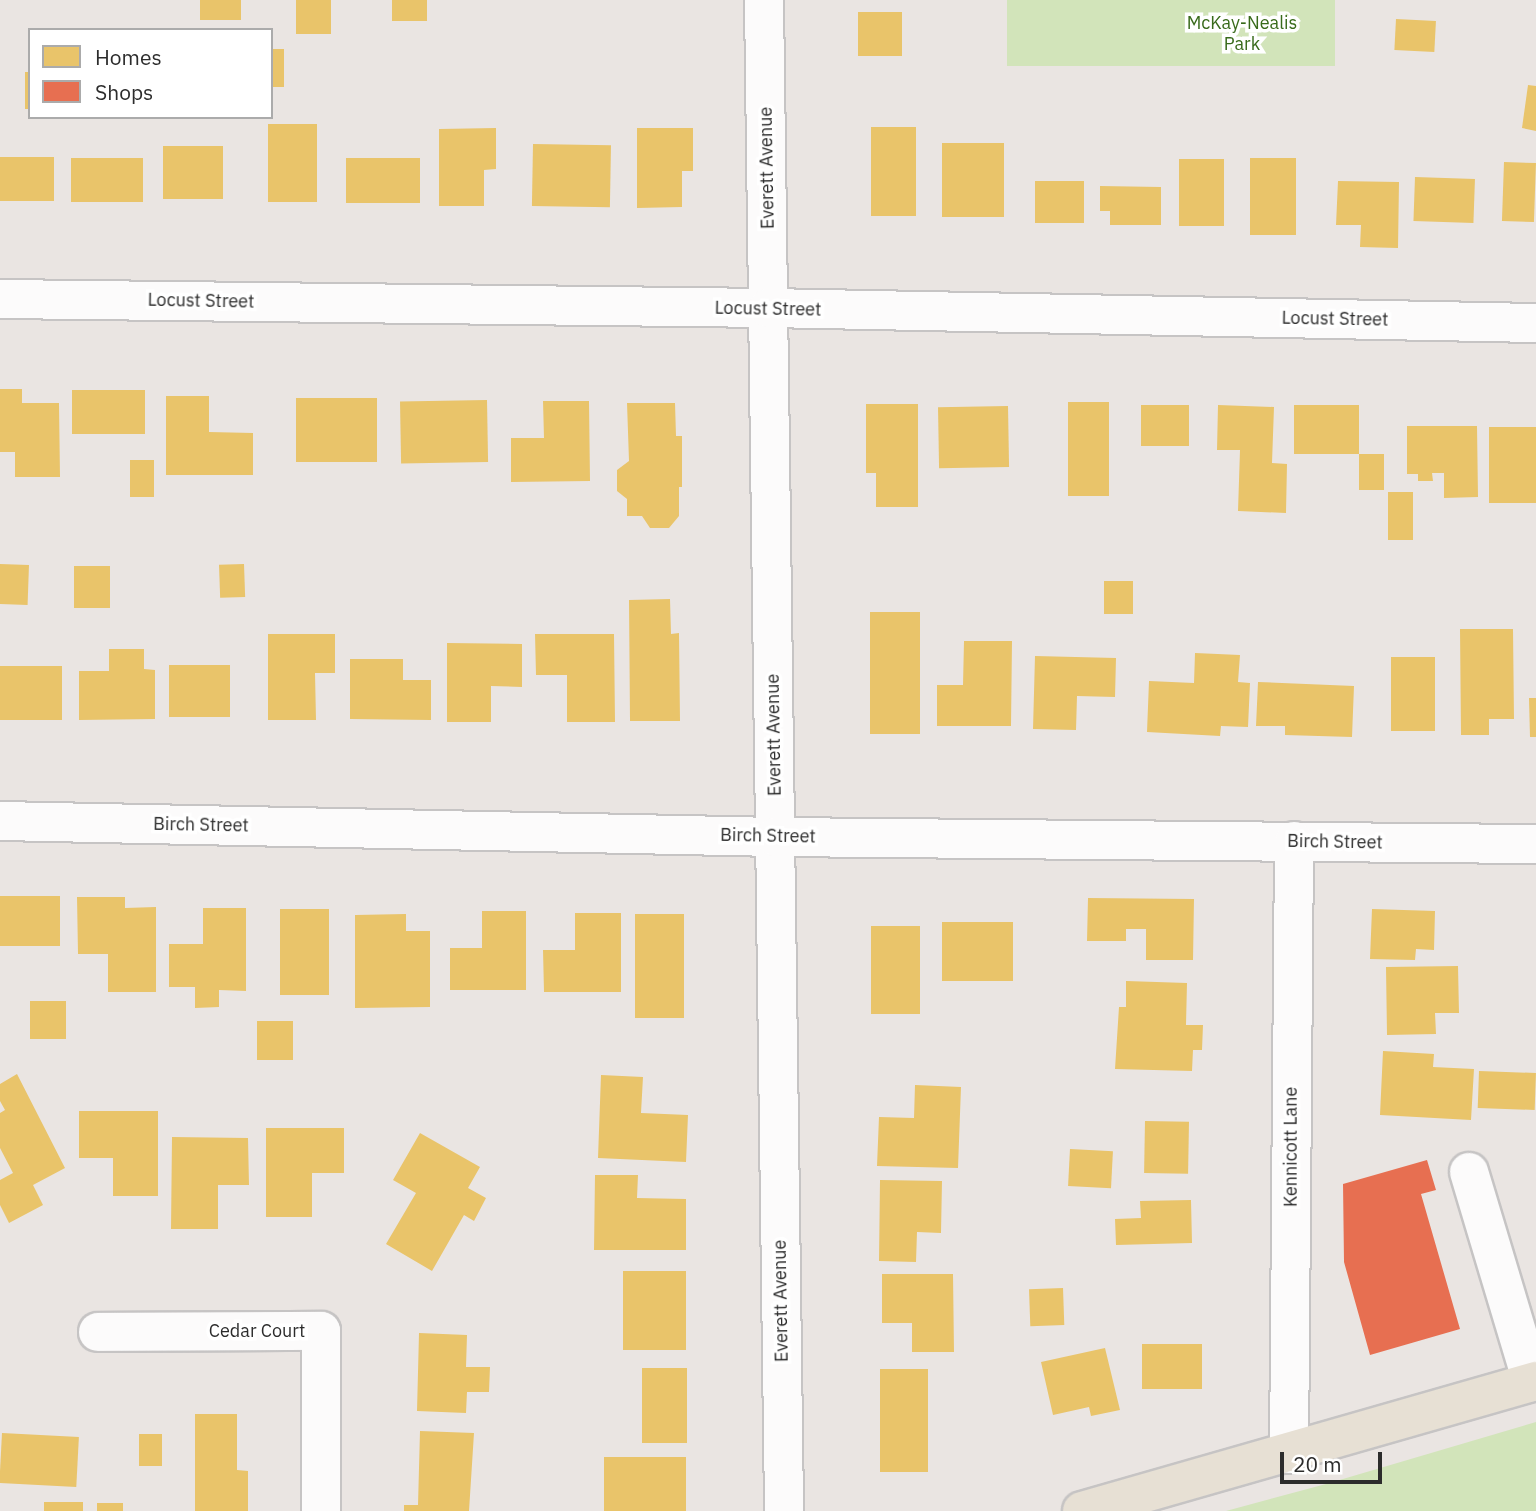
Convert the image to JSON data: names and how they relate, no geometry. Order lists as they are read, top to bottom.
{
  "streets": {
    "street": [
      "Everett Avenue",
      "Locust Street",
      "Birch Street",
      "Kennicott Lane",
      "Cedar Court"
    ]
  },
  "crossings": [
    ["Everett Avenue", "Locust Street"],
    ["Everett Avenue", "Birch Street"],
    ["Birch Street", "Kennicott Lane"]
  ],
  "parks": ["McKay-Nealis Park"],
  "legend": ["Homes", "Shops"],
  "scale_bar": "20 m"
}
